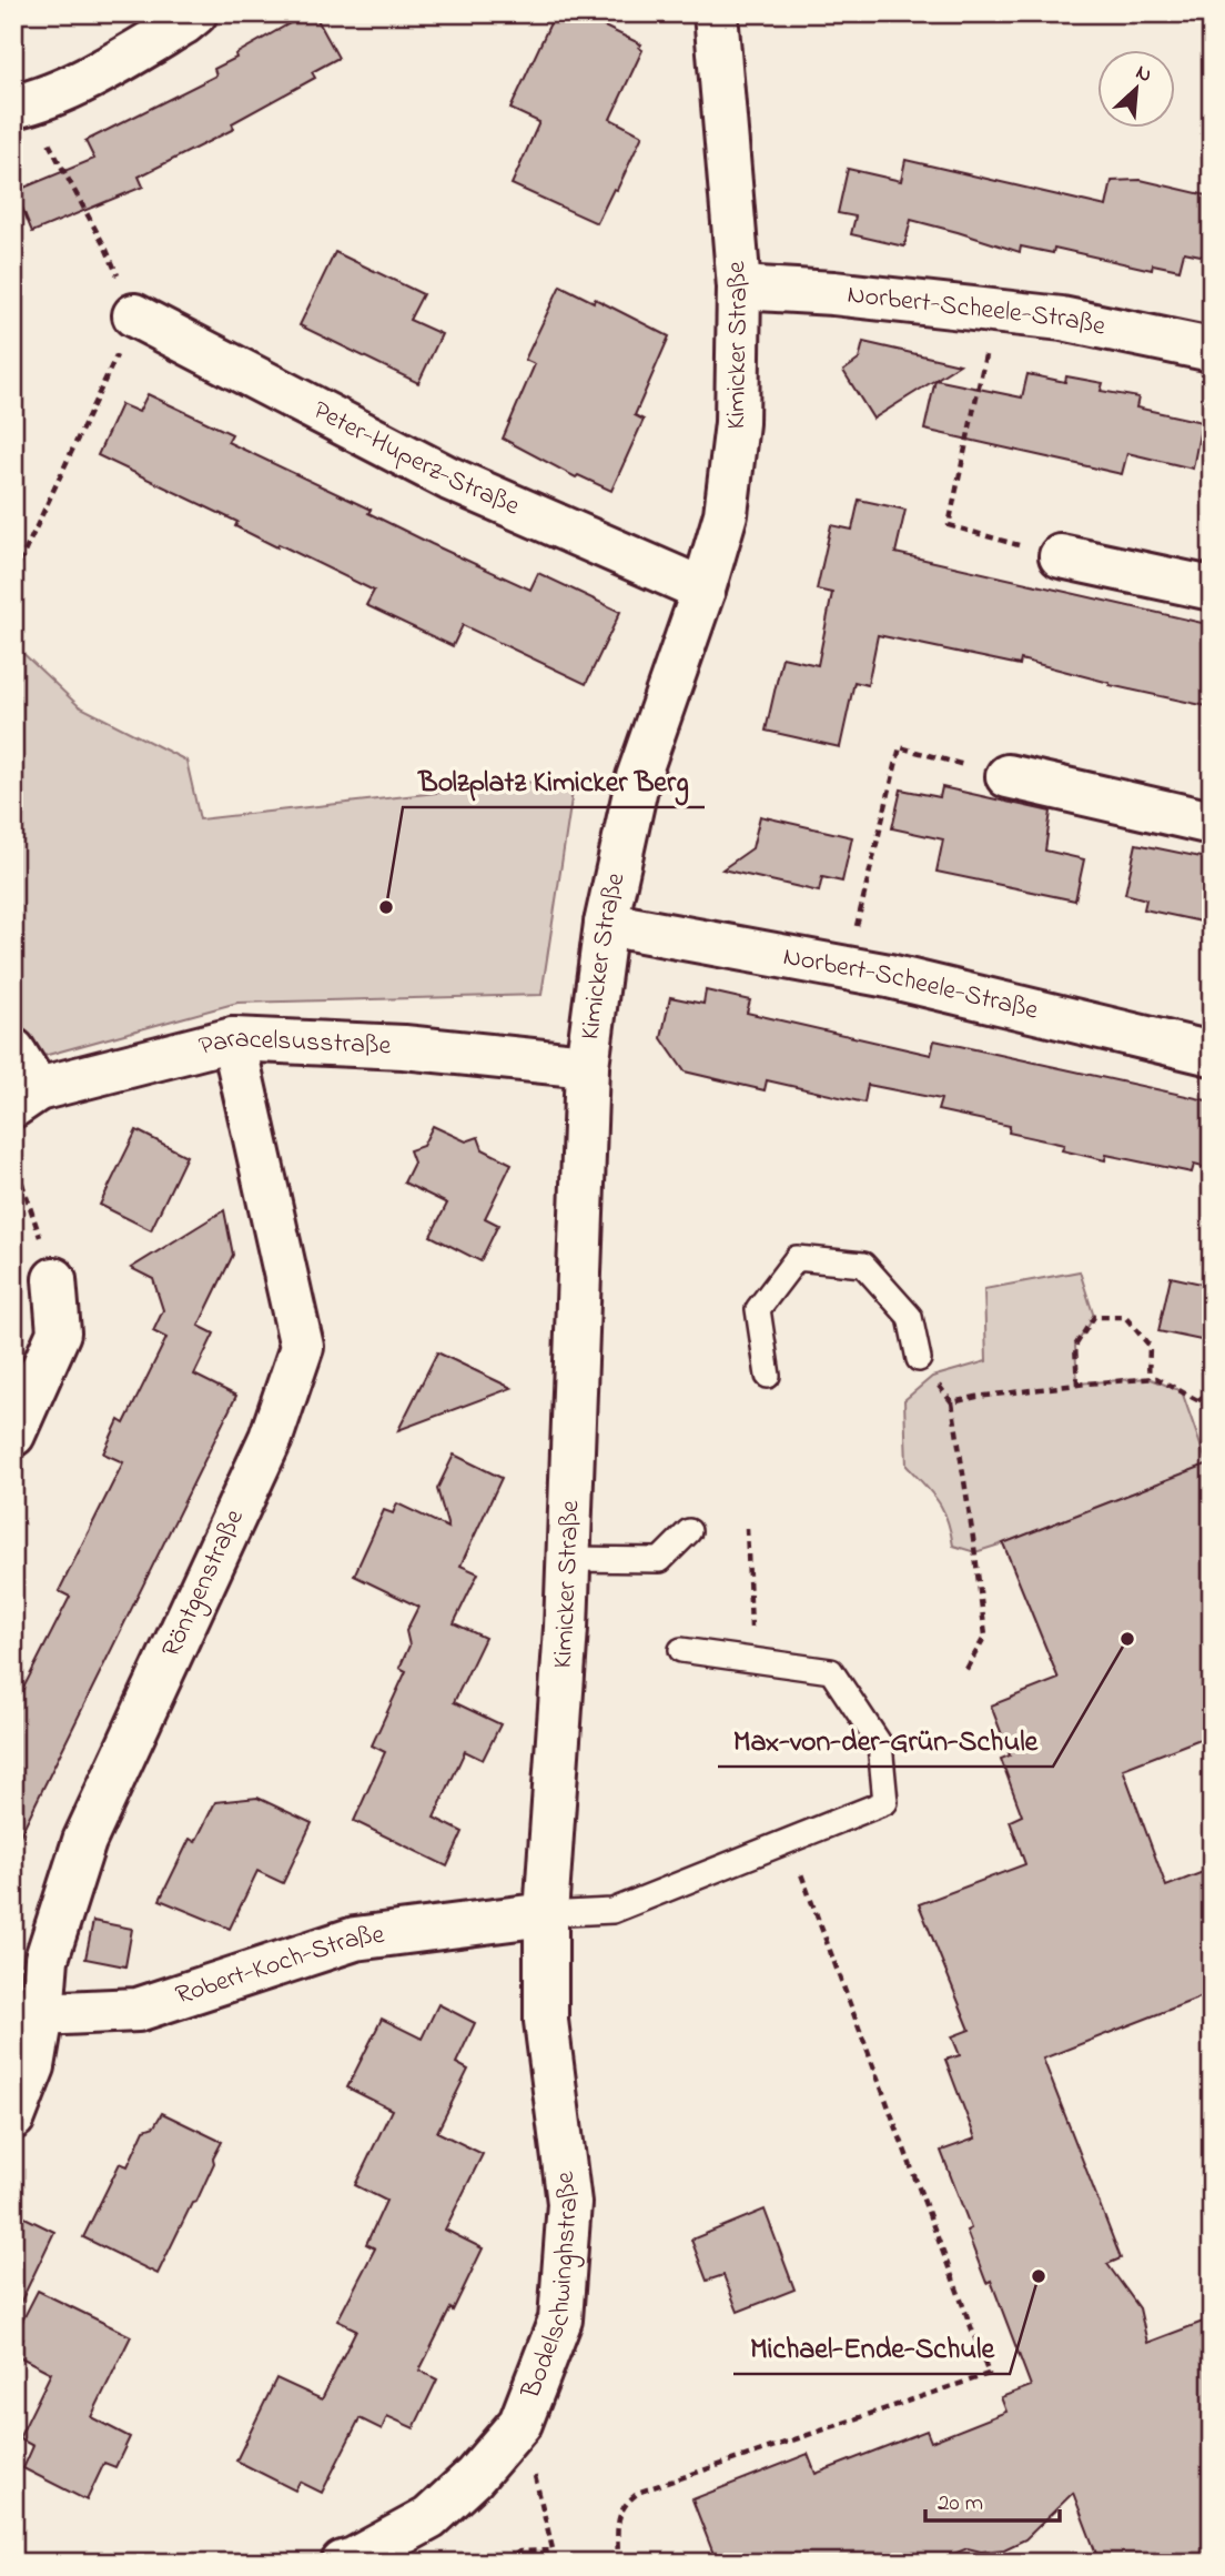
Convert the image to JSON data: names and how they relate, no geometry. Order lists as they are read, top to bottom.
{
  "streets": {
    "street": [
      "Norbert-Scheele-Straße",
      "Kimicker Straße",
      "Peter-Huperz-Straße",
      "Paracelsusstraße",
      "Röntgenstraße",
      "Robert-Koch-Straße",
      "Bodelschwinghstraße"
    ]
  },
  "crossings": [
    ["Norbert-Scheele-Straße", "Kimicker Straße"],
    ["Kimicker Straße", "Peter-Huperz-Straße"],
    ["Kimicker Straße", "Paracelsusstraße"],
    ["Kimicker Straße", "Robert-Koch-Straße"],
    ["Kimicker Straße", "Bodelschwinghstraße"],
    ["Paracelsusstraße", "Röntgenstraße"],
    ["Röntgenstraße", "Robert-Koch-Straße"],
    ["Robert-Koch-Straße", "Bodelschwinghstraße"]
  ],
  "places": ["Bolzplatz Kimicker Berg", "Max-von-der-Grün-Schule", "Michael-Ende-Schule"],
  "scale_bar": "20 m",
  "north": "top right"
}
